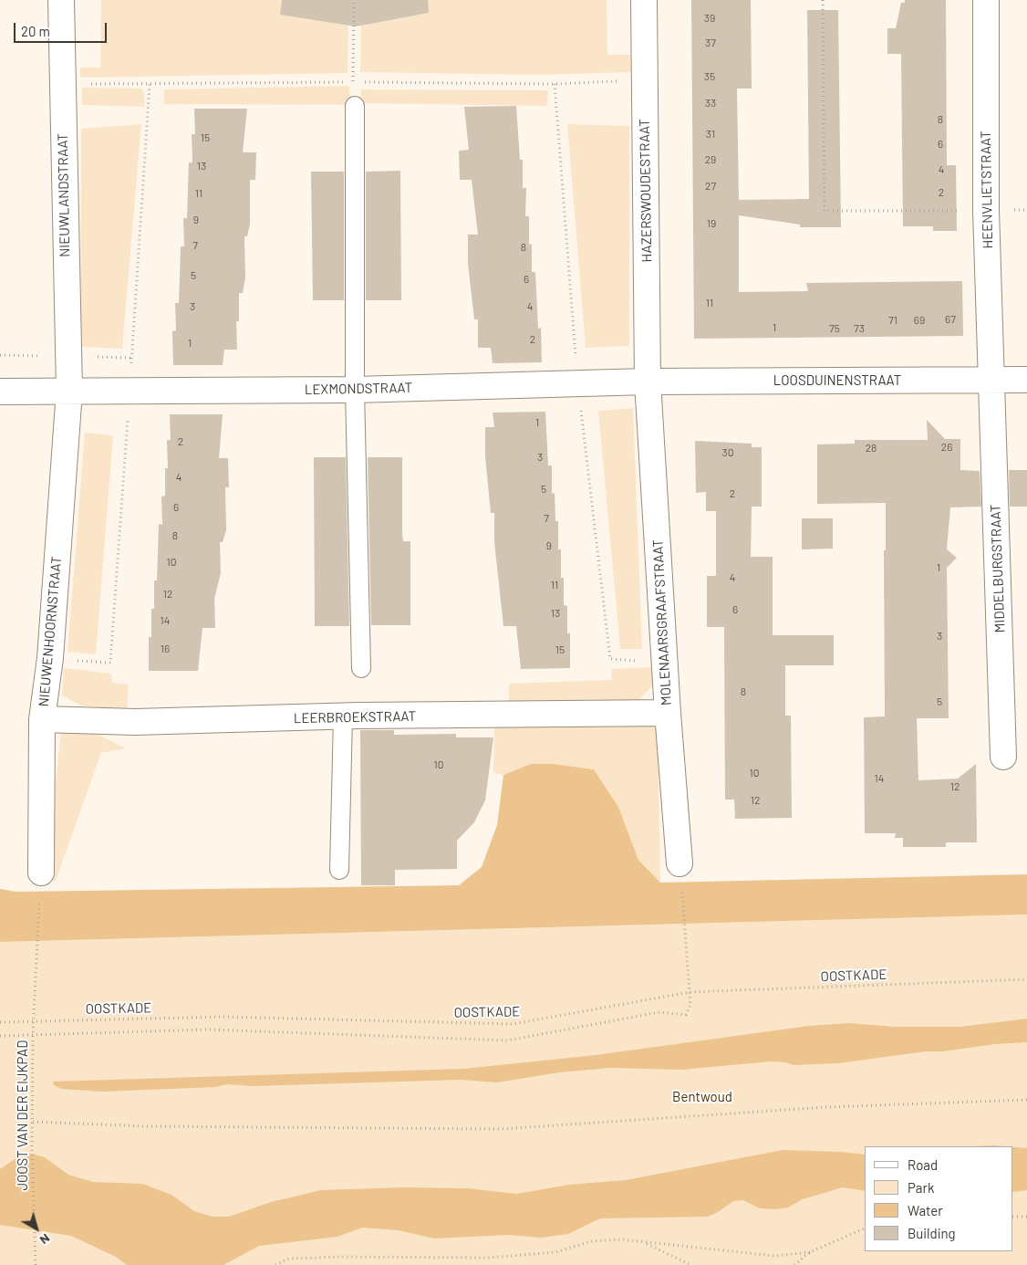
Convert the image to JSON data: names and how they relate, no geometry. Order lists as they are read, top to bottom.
{
  "streets": {
    "street": [
      "HEENVLIETSTRAAT",
      "HAZERSWOUDESTRAAT",
      "NIEUWLANDSTRAAT",
      "LOOSDUINENSTRAAT",
      "LEXMONDSTRAAT",
      "MIDDELBURGSTRAAT",
      "MOLENAARSGRAAFSTRAAT",
      "NIEUWENHOORNSTRAAT",
      "LEERBROEKSTRAAT"
    ],
    "path": ["OOSTKADE", "JOOST VAN DER EIJKPAD"]
  },
  "crossings": [
    ["HEENVLIETSTRAAT", "LOOSDUINENSTRAAT"],
    ["HEENVLIETSTRAAT", "MIDDELBURGSTRAAT"],
    ["HAZERSWOUDESTRAAT", "LOOSDUINENSTRAAT"],
    ["HAZERSWOUDESTRAAT", "LEXMONDSTRAAT"],
    ["HAZERSWOUDESTRAAT", "MOLENAARSGRAAFSTRAAT"],
    ["NIEUWLANDSTRAAT", "LEXMONDSTRAAT"],
    ["NIEUWLANDSTRAAT", "NIEUWENHOORNSTRAAT"],
    ["LOOSDUINENSTRAAT", "LEXMONDSTRAAT"],
    ["LOOSDUINENSTRAAT", "MIDDELBURGSTRAAT"],
    ["LOOSDUINENSTRAAT", "MOLENAARSGRAAFSTRAAT"],
    ["LEXMONDSTRAAT", "MOLENAARSGRAAFSTRAAT"],
    ["LEXMONDSTRAAT", "NIEUWENHOORNSTRAAT"],
    ["MOLENAARSGRAAFSTRAAT", "LEERBROEKSTRAAT"],
    ["NIEUWENHOORNSTRAAT", "LEERBROEKSTRAAT"],
    ["NIEUWENHOORNSTRAAT", "JOOST VAN DER EIJKPAD"],
    ["OOSTKADE", "JOOST VAN DER EIJKPAD"]
  ],
  "parks": ["Bentwoud"],
  "house_numbers": [
    "39",
    "37",
    "35",
    "33",
    "8",
    "31",
    "15",
    "6",
    "29",
    "13",
    "4",
    "27",
    "2",
    "11",
    "9",
    "19",
    "7",
    "8",
    "5",
    "6",
    "11",
    "3",
    "4",
    "67",
    "71",
    "69",
    "1",
    "75",
    "73",
    "2",
    "1",
    "1",
    "2",
    "26",
    "28",
    "30",
    "3",
    "4",
    "5",
    "2",
    "6",
    "7",
    "8",
    "9",
    "10",
    "1",
    "4",
    "11",
    "12",
    "6",
    "13",
    "14",
    "3",
    "16",
    "15",
    "8",
    "5",
    "10",
    "10",
    "14",
    "12",
    "12"
  ],
  "legend": [
    "Road",
    "Park",
    "Water",
    "Building"
  ],
  "scale_bar": "20 m",
  "north": "bottom right"
}
